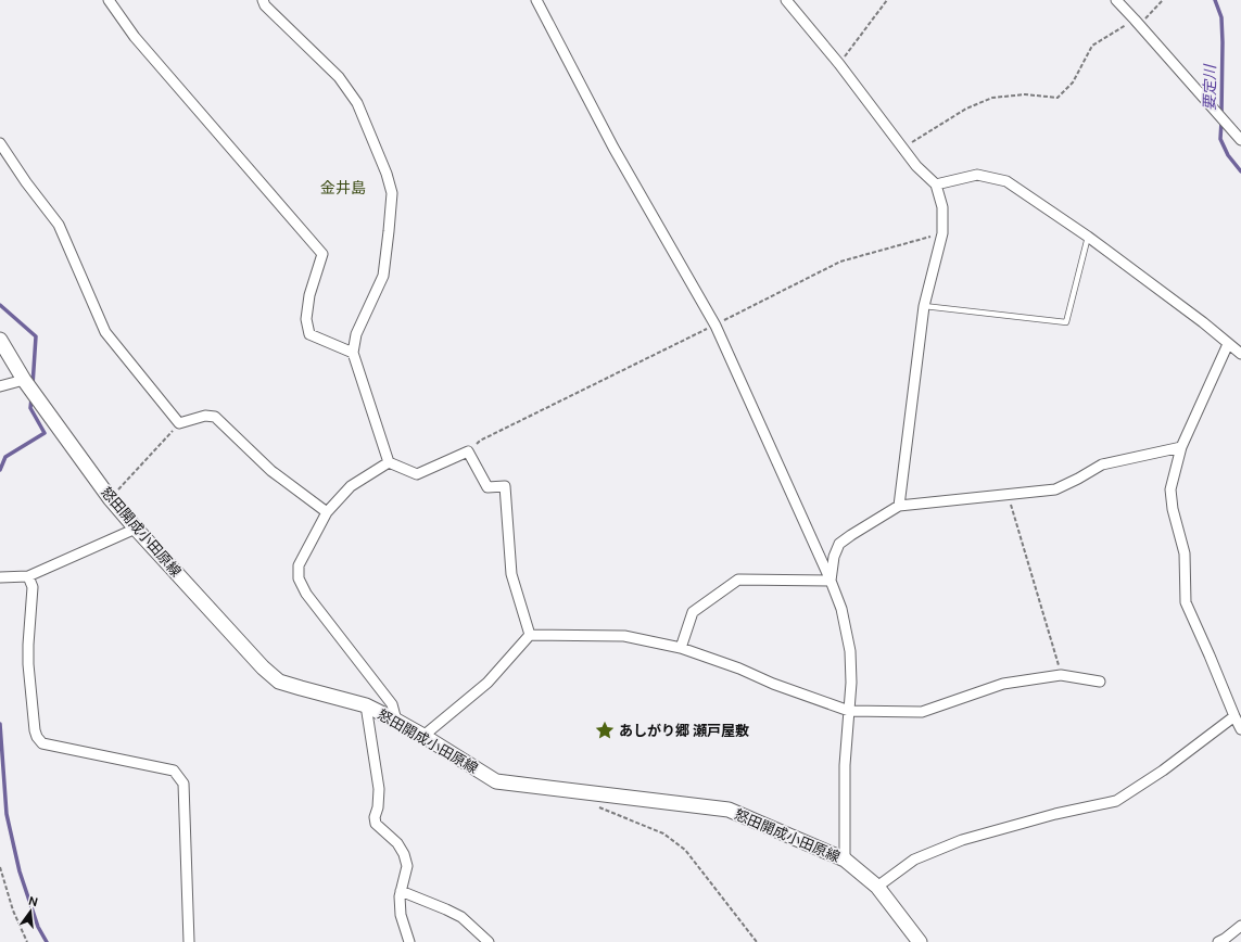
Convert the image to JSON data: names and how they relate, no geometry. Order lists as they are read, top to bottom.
{
  "streets": {
    "main road": ["怒田開成小田原線"]
  },
  "districts": ["金井島"],
  "water": ["要定川"],
  "places": {
    "place": ["あしがり郷 瀬戸屋敷"]
  },
  "north": "top"
}
